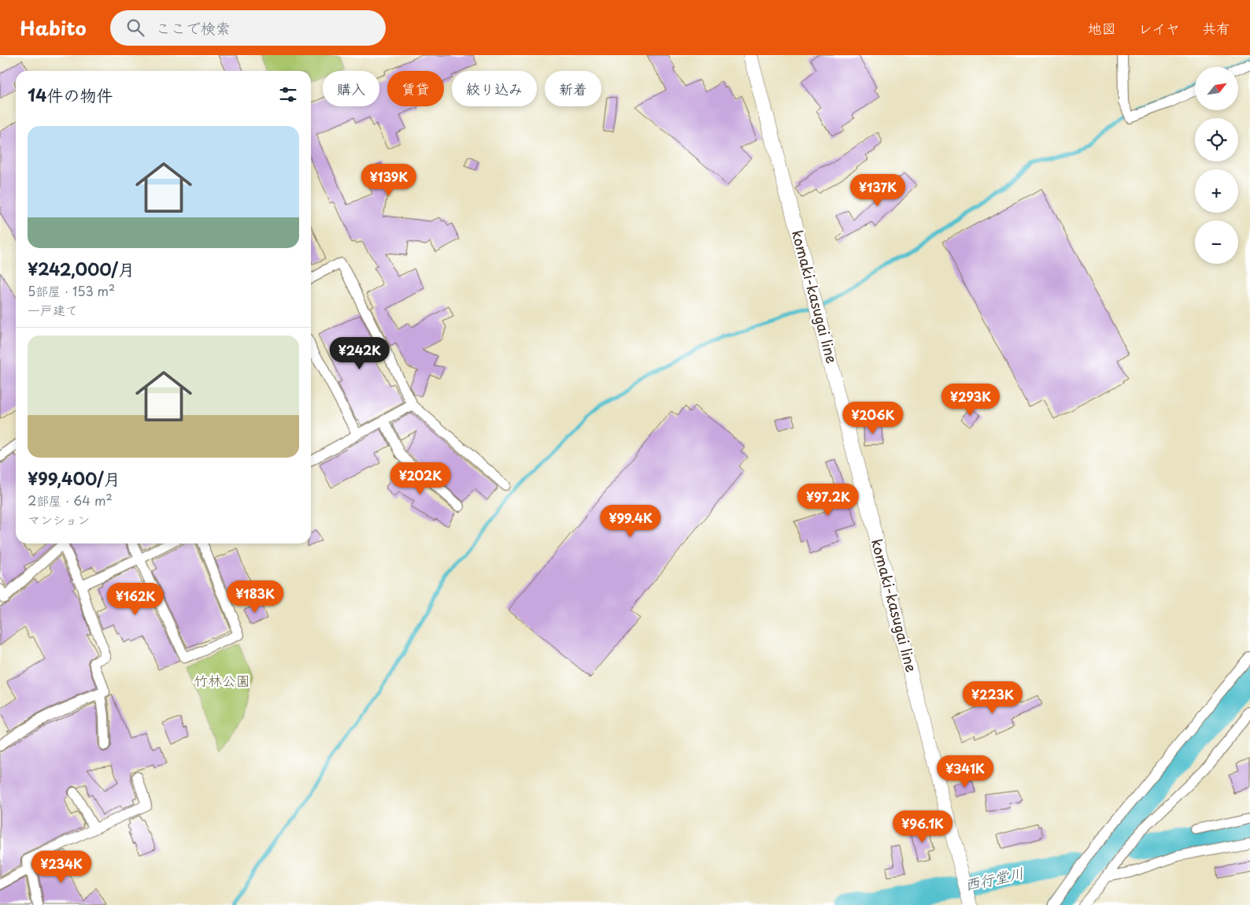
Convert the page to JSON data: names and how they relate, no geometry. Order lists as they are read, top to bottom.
{
  "streets": {
    "main road": ["komaki-kasugai line"]
  },
  "water": ["西行堂川"],
  "parks": ["竹林公園"],
  "north": "top right",
  "page": {
    "header": "Habito",
    "search": "ここで検索",
    "nav": ["地図", "レイヤ", "共有"],
    "map_buttons": ["+", "−"],
    "chip": [
      "購入",
      "賃貸",
      "絞り込み",
      "新着"
    ],
    "heading": "14件の物件",
    "list": [
      {
        "name": "¥242,000/月",
        "note": "5部屋 · 153 m² · 一戸建て"
      },
      {
        "name": "¥99,400/月",
        "note": "2部屋 · 64 m² · マンション"
      }
    ],
    "price": [
      "¥139K",
      "¥137K",
      "¥242K",
      "¥293K",
      "¥206K",
      "¥202K",
      "¥97.2K",
      "¥99.4K",
      "¥183K",
      "¥162K",
      "¥223K",
      "¥341K",
      "¥96.1K",
      "¥234K"
    ]
  }
}
